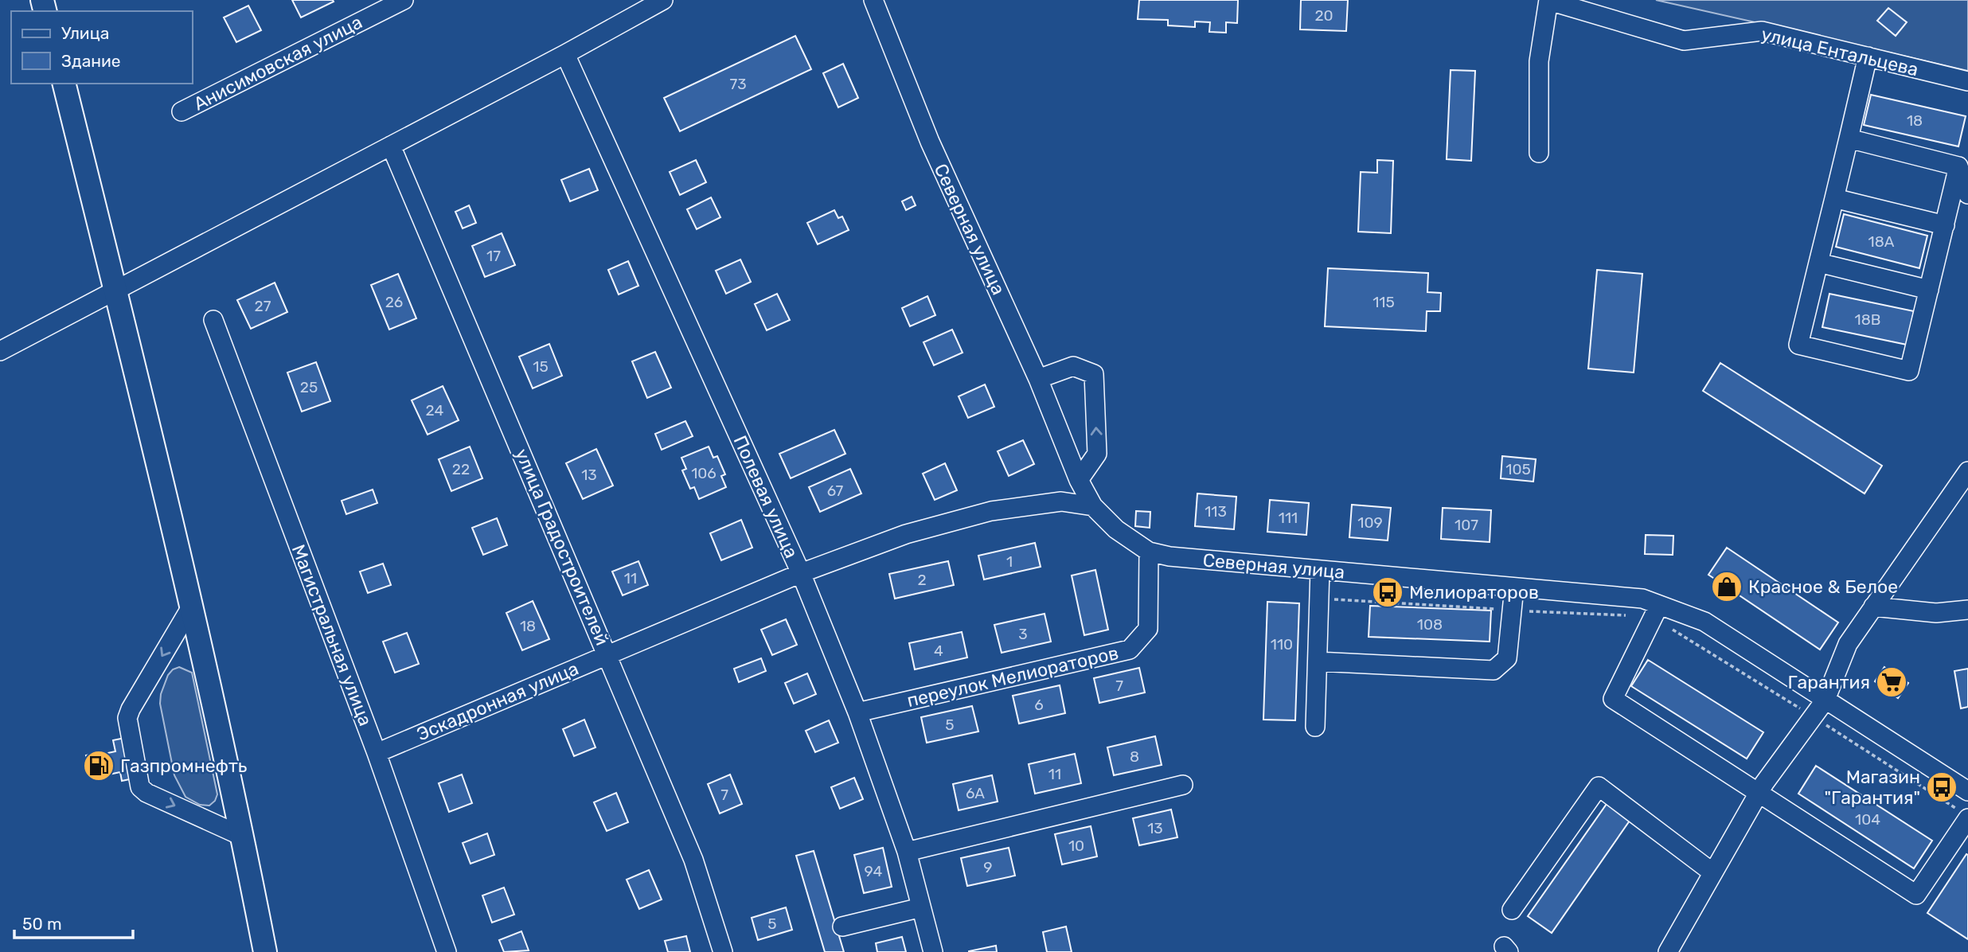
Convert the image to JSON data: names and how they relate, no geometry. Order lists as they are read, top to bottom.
{
  "streets": {
    "street": [
      "улица Ентальцева",
      "Анисимовская улица",
      "Северная улица",
      "Полевая улица",
      "улица Градостроителей",
      "Магистральная улица",
      "переулок Мелиораторов",
      "Эскадронная улица"
    ]
  },
  "crossings": [
    ["Северная улица", "переулок Мелиораторов"],
    ["Северная улица", "Эскадронная улица"],
    ["Полевая улица", "переулок Мелиораторов"],
    ["Полевая улица", "Эскадронная улица"],
    ["улица Градостроителей", "Эскадронная улица"],
    ["Магистральная улица", "Эскадронная улица"]
  ],
  "places": {
    "shop": ["Красное & Белое"],
    "bus stop": ["Мелиораторов", "Магазин \"Гарантия\""],
    "supermarket": ["Гарантия"],
    "fuel station": ["Газпромнефть"]
  },
  "house_numbers": [
    "20",
    "73",
    "18",
    "18А",
    "17",
    "26",
    "115",
    "27",
    "18В",
    "15",
    "25",
    "24",
    "22",
    "105",
    "106",
    "13",
    "67",
    "113",
    "111",
    "109",
    "107",
    "1",
    "11",
    "2",
    "108",
    "18",
    "3",
    "110",
    "4",
    "7",
    "6",
    "5",
    "8",
    "11",
    "6А",
    "7",
    "104",
    "13",
    "10",
    "9",
    "94",
    "5"
  ],
  "legend": ["Улица", "Здание"],
  "scale_bar": "50 m"
}
